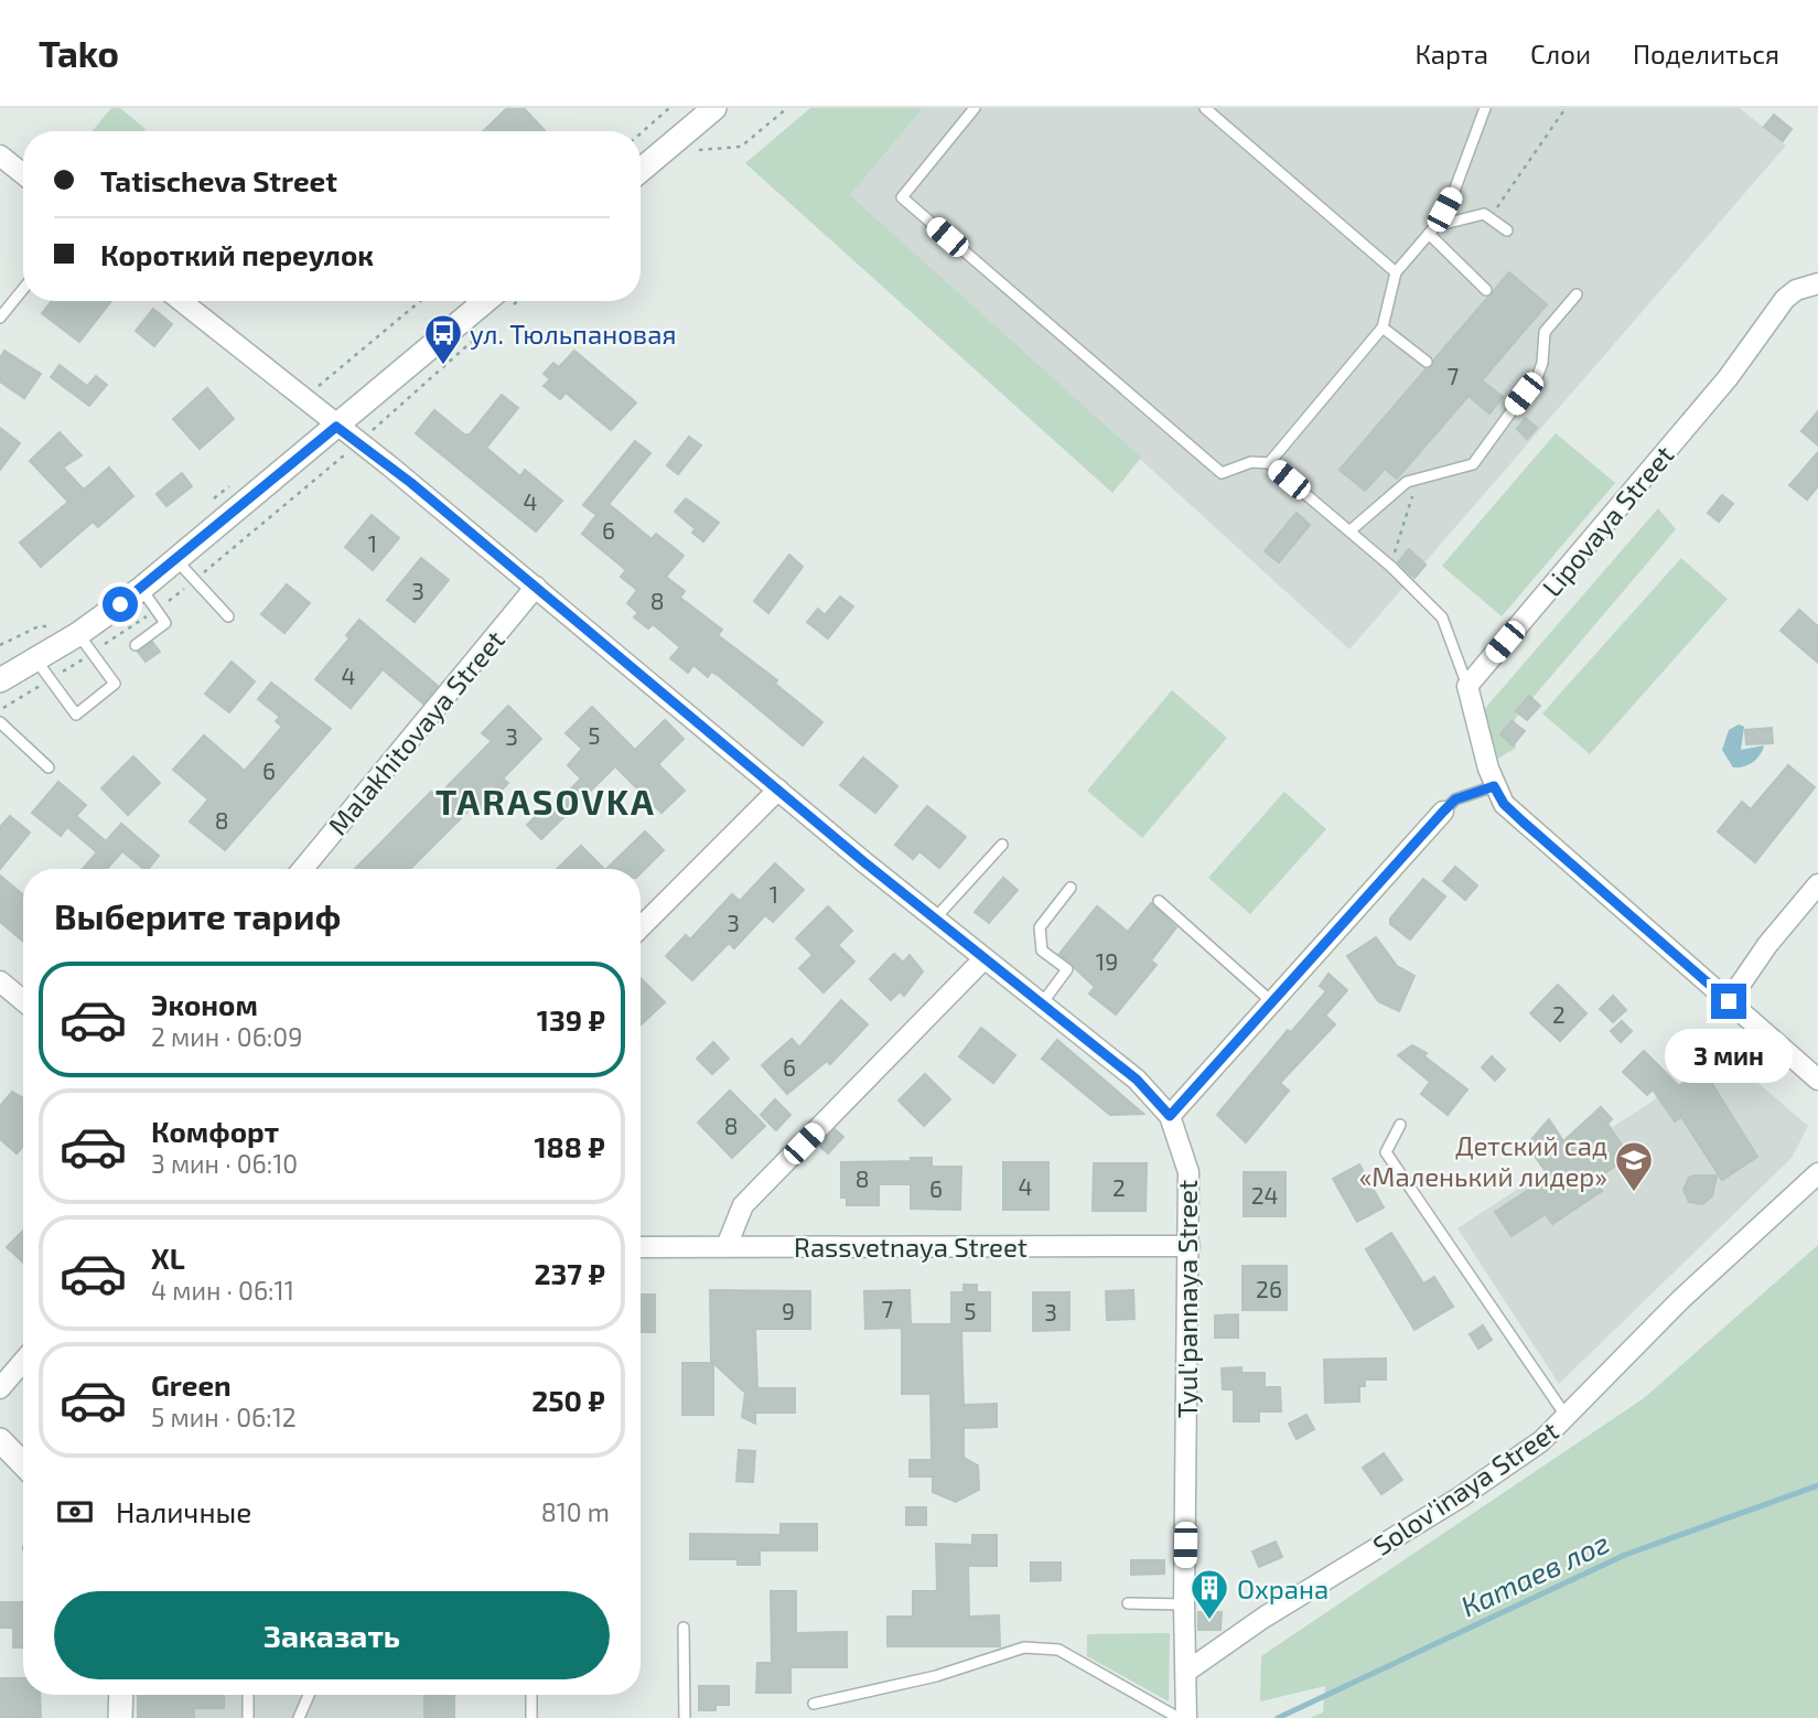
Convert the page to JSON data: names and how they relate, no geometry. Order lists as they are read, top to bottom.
{
  "streets": {
    "street": [
      "Lipovaya Street",
      "Malakhitovaya Street",
      "Rassvetnaya Street",
      "Tyul'pannaya Street",
      "Solov'inaya Street"
    ]
  },
  "crossings": [
    ["Malakhitovaya Street", "Tyul'pannaya Street"],
    ["Rassvetnaya Street", "Tyul'pannaya Street"],
    ["Tyul'pannaya Street", "Solov'inaya Street"]
  ],
  "districts": ["TARASOVKA"],
  "water": ["Катаев лог"],
  "places": {
    "bus stop": ["ул. Тюльпановая"],
    "school or university": ["Детский сад «Маленький лидер»"],
    "building": ["Охрана"]
  },
  "house_numbers": [
    "7",
    "4",
    "6",
    "1",
    "3",
    "8",
    "4",
    "5",
    "3",
    "6",
    "8",
    "1",
    "3",
    "19",
    "2",
    "6",
    "8",
    "8",
    "4",
    "2",
    "6",
    "24",
    "26",
    "7",
    "9",
    "5",
    "3"
  ],
  "page": {
    "header": "Tako",
    "nav": ["Карта", "Слои", "Поделиться"],
    "banner": ["Tatischeva Street", "Короткий переулок"],
    "heading": "Выберите тариф",
    "list": [
      {
        "name": "Эконом",
        "note": "2 мин · 06:09",
        "value": "139 ₽"
      },
      {
        "name": "Комфорт",
        "note": "3 мин · 06:10",
        "value": "188 ₽"
      },
      {
        "name": "XL",
        "note": "4 мин · 06:11",
        "value": "237 ₽"
      },
      {
        "name": "Green",
        "note": "5 мин · 06:12",
        "value": "250 ₽"
      }
    ],
    "bubble": "3 мин",
    "pay": ["Наличные", "810 m"],
    "buttons": "Заказать"
  }
}
